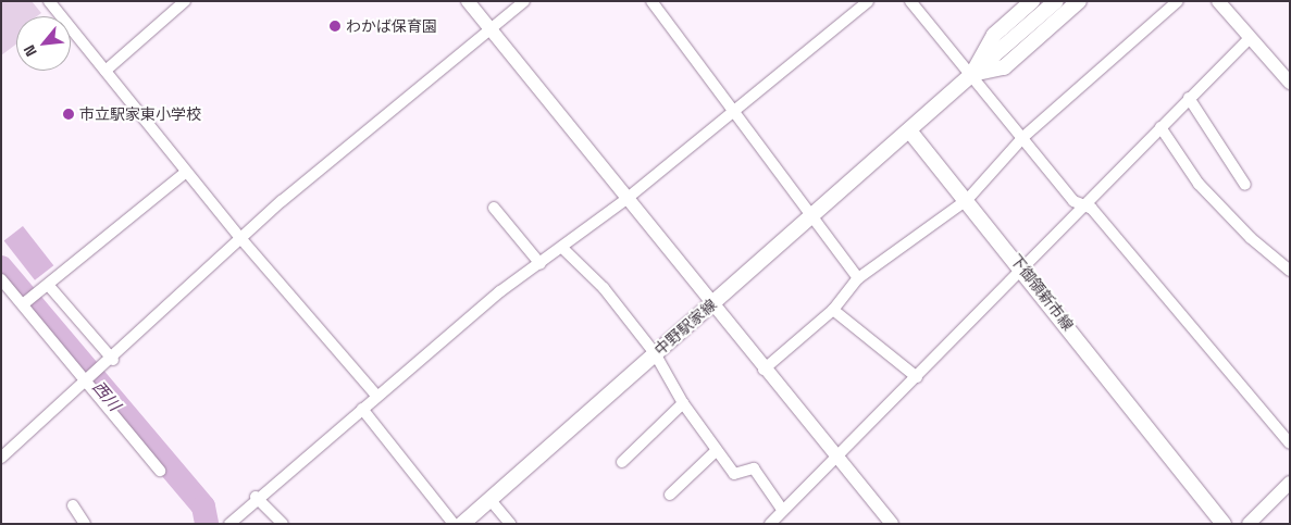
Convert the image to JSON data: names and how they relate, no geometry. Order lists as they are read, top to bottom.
{
  "streets": {
    "main road": ["下御領新市線", "中野駅家線"]
  },
  "crossings": [
    ["下御領新市線", "中野駅家線"]
  ],
  "water": ["西川"],
  "places": ["わかば保育園", "市立駅家東小学校"],
  "north": "bottom left"
}
